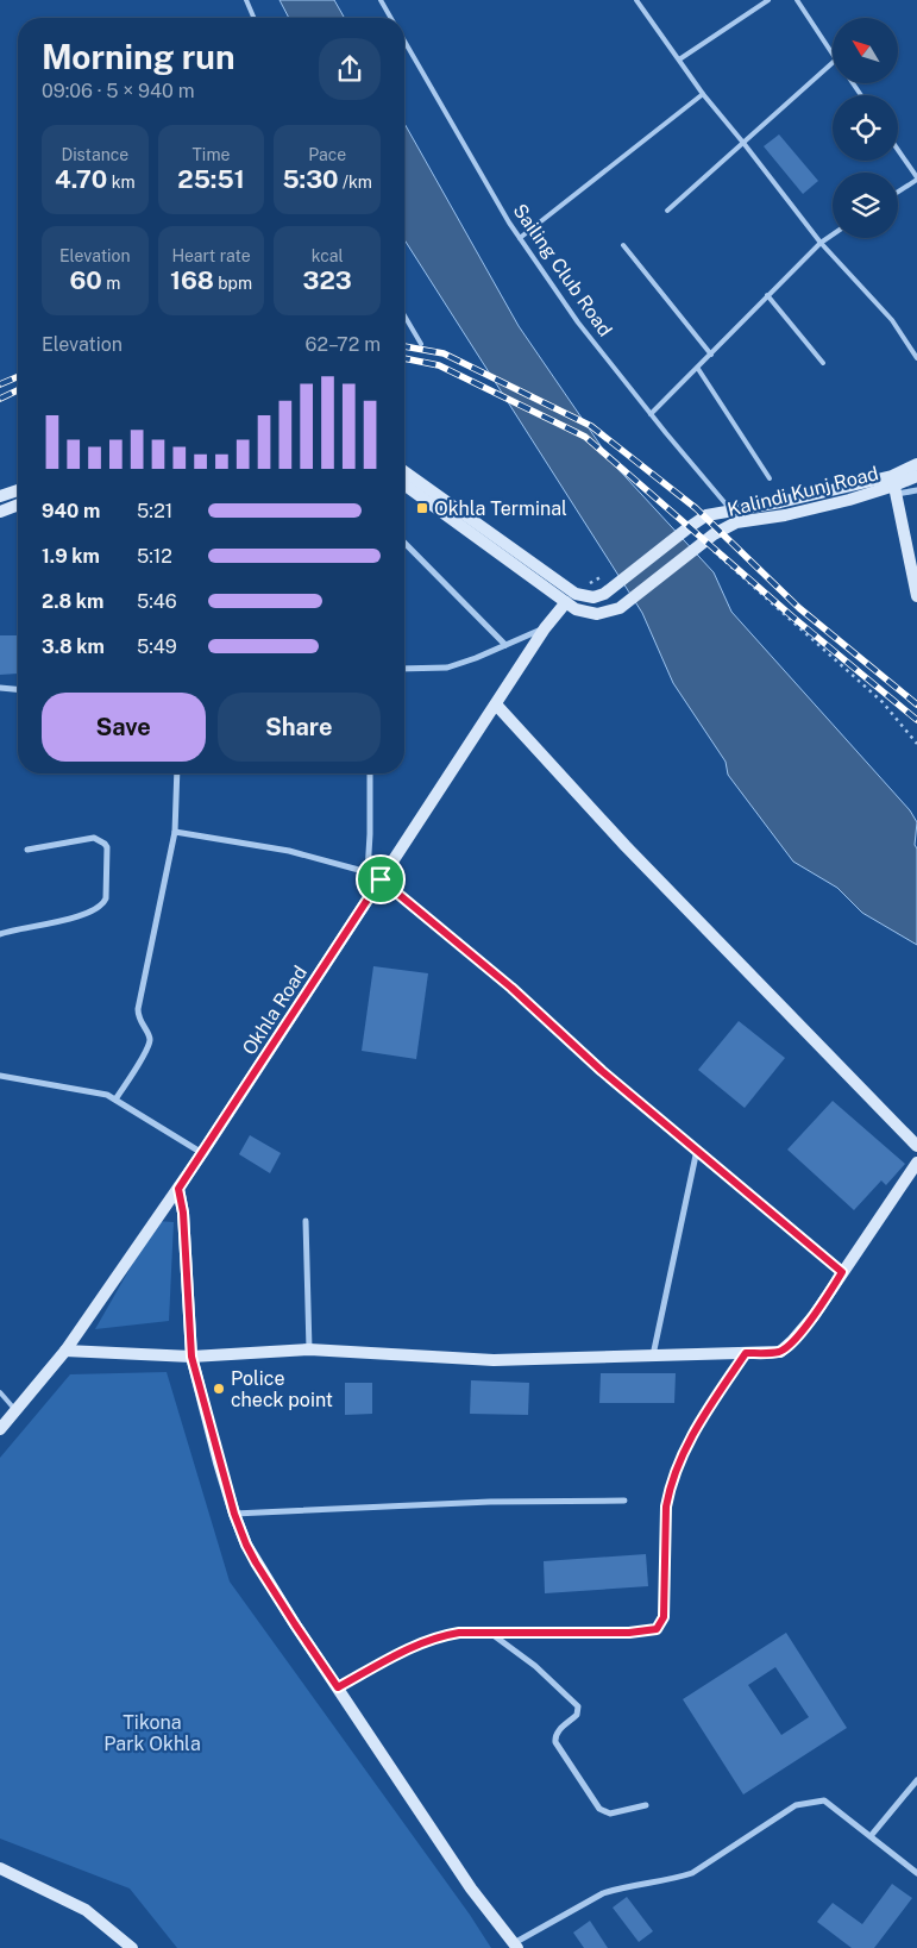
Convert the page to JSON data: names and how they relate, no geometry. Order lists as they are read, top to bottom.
{
  "streets": {
    "street": ["Kalindi Kunj Road", "Okhla Road"],
    "lane": ["Sailing Club Road"]
  },
  "crossings": [
    ["Sailing Club Road", "Kalindi Kunj Road"],
    ["Kalindi Kunj Road", "Okhla Road"]
  ],
  "parks": ["Tikona Park Okhla"],
  "places": {
    "transit": ["Okhla Terminal"],
    "other": ["Police check point"]
  },
  "north": "top left",
  "page": {
    "heading": ["Morning run", "09:06 · 5 × 940 m"],
    "stats": [
      ["Distance", "4.70 km"],
      ["Time", "25:51"],
      ["Pace", "5:30 /km"],
      ["Elevation", "60 m"],
      ["Heart rate", "168 bpm"],
      ["kcal", "323"]
    ],
    "chart": ["Elevation", "62–72 m"],
    "list": [
      {
        "name": "940 m",
        "note": "5:21"
      },
      {
        "name": "1.9 km",
        "note": "5:12"
      },
      {
        "name": "2.8 km",
        "note": "5:46"
      },
      {
        "name": "3.8 km",
        "note": "5:49"
      }
    ],
    "buttons": ["Save", "Share"]
  }
}
